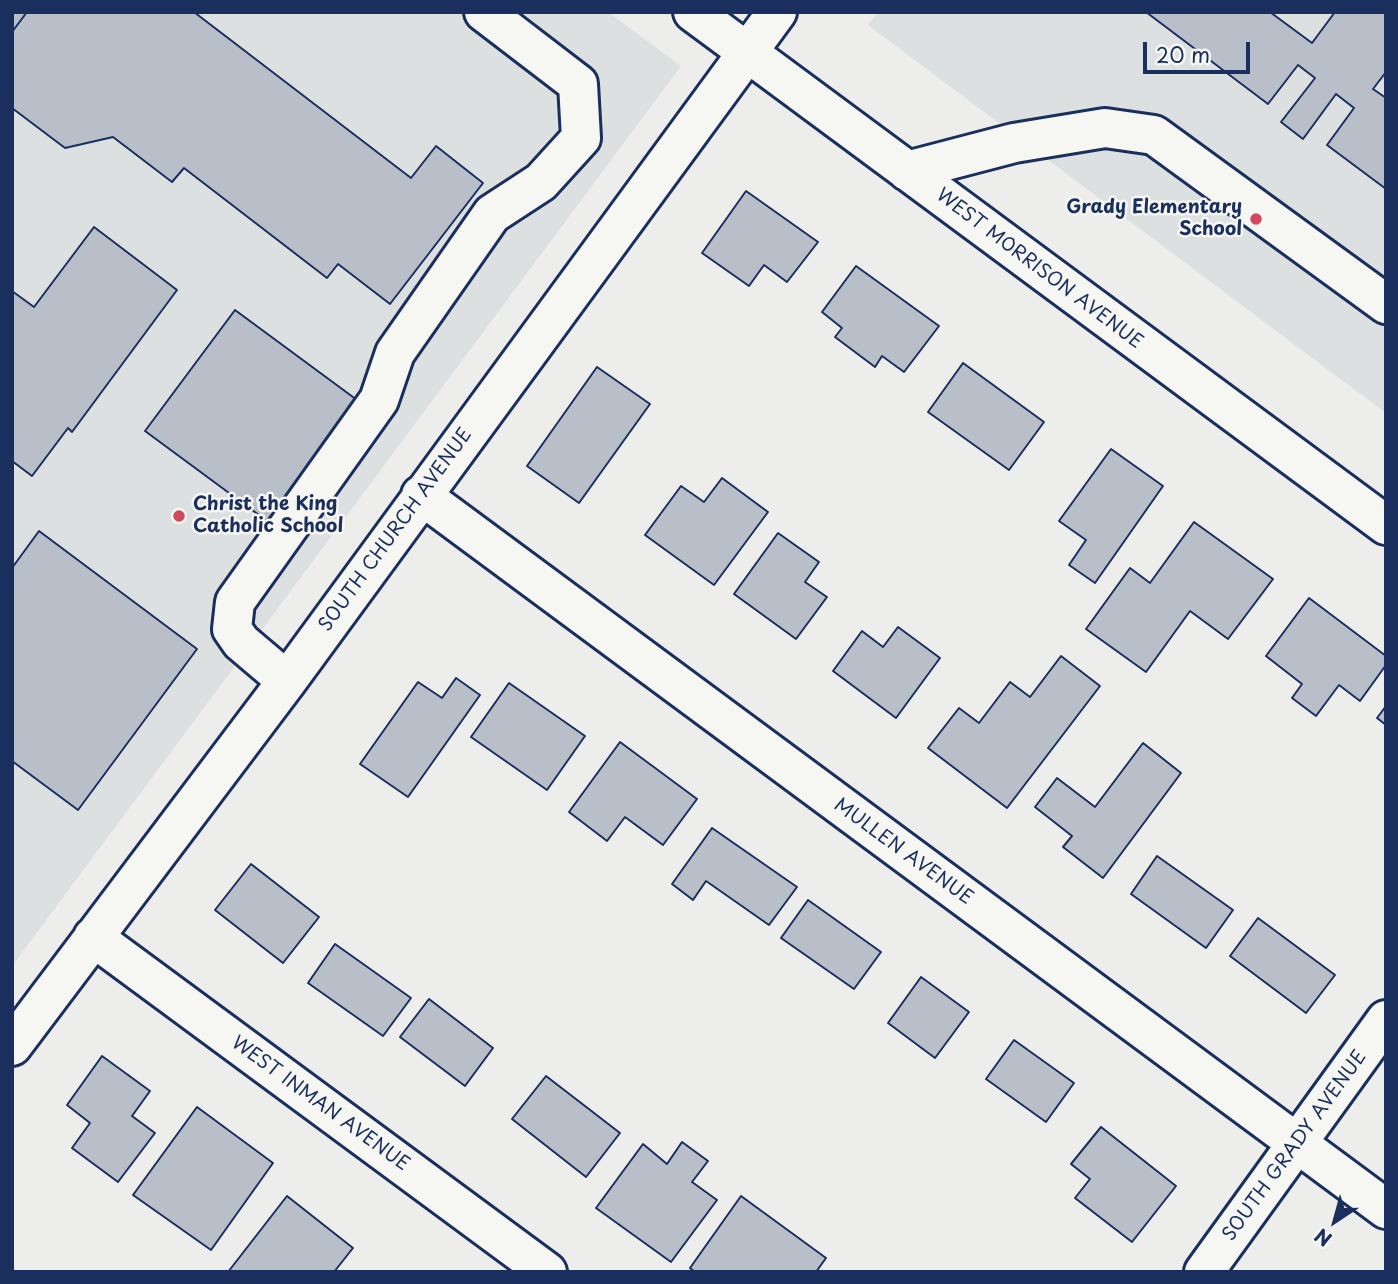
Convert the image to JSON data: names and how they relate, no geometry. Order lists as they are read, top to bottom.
{
  "streets": {
    "street": [
      "WEST MORRISON AVENUE",
      "SOUTH CHURCH AVENUE",
      "MULLEN AVENUE",
      "WEST INMAN AVENUE",
      "SOUTH GRADY AVENUE"
    ]
  },
  "crossings": [
    ["WEST MORRISON AVENUE", "SOUTH CHURCH AVENUE"],
    ["SOUTH CHURCH AVENUE", "MULLEN AVENUE"],
    ["SOUTH CHURCH AVENUE", "WEST INMAN AVENUE"],
    ["MULLEN AVENUE", "SOUTH GRADY AVENUE"]
  ],
  "places": ["Grady Elementary School", "Christ the King Catholic School"],
  "scale_bar": "20 m",
  "north": "bottom left"
}
